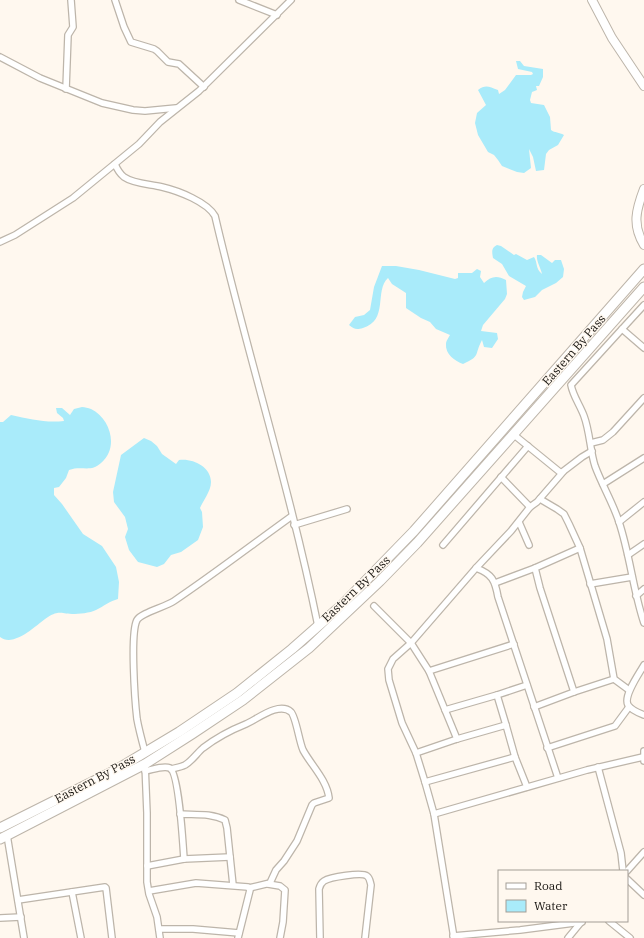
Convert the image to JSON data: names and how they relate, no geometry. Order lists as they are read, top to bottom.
{
  "streets": {
    "main road": ["Eastern By Pass"]
  },
  "legend": ["Road", "Water"]
}
